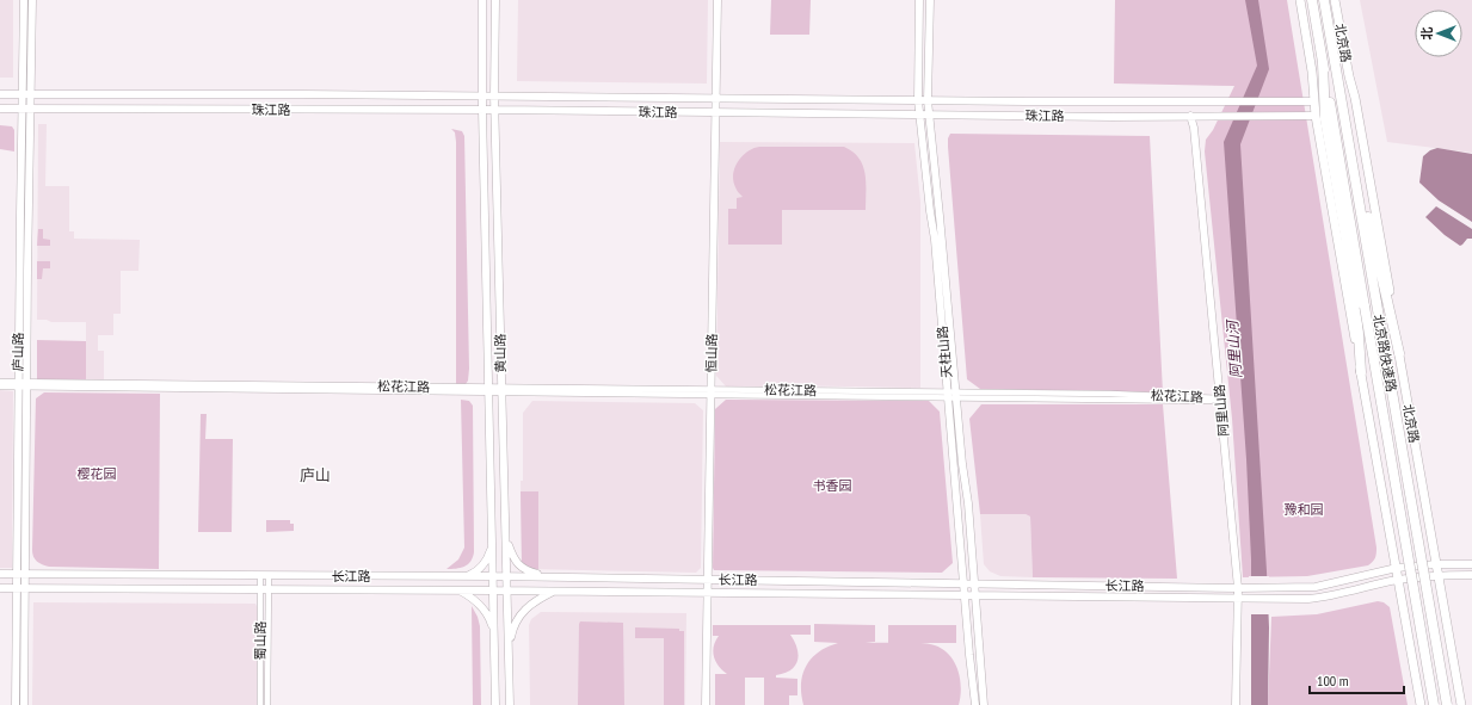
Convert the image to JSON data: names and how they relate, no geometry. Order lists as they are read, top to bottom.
{
  "streets": {
    "highway": ["北京路快速路"],
    "main road": ["北京路"],
    "street": [
      "珠江路",
      "庐山路",
      "天柱山路",
      "黄山路",
      "恒山路",
      "松花江路",
      "阿里山路",
      "长江路",
      "蜀山路"
    ]
  },
  "crossings": [
    ["北京路", "长江路"],
    ["珠江路", "庐山路"],
    ["珠江路", "天柱山路"],
    ["珠江路", "黄山路"],
    ["珠江路", "恒山路"],
    ["珠江路", "阿里山路"],
    ["庐山路", "松花江路"],
    ["庐山路", "长江路"],
    ["天柱山路", "松花江路"],
    ["天柱山路", "长江路"],
    ["黄山路", "松花江路"],
    ["黄山路", "长江路"],
    ["恒山路", "松花江路"],
    ["恒山路", "长江路"],
    ["松花江路", "阿里山路"],
    ["阿里山路", "长江路"],
    ["长江路", "蜀山路"]
  ],
  "districts": ["庐山"],
  "water": ["阿里山河"],
  "parks": ["樱花园", "书香园", "豫和园"],
  "scale_bar": "100 m",
  "north": "left"
}
